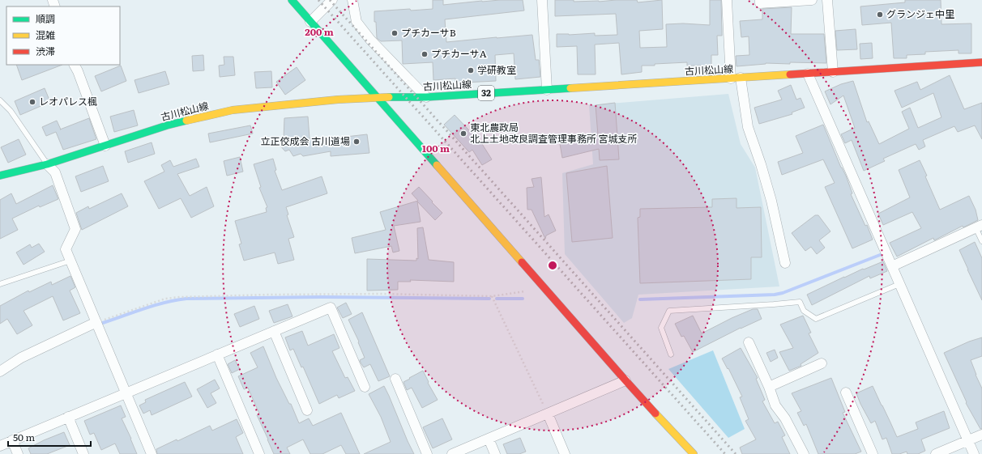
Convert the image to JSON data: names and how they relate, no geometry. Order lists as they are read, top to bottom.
{
  "streets": {
    "main road": ["古川松山線", "32"]
  },
  "places": [
    "グランジェ中里",
    "プチカーサB",
    "プチカーサA",
    "学研教室",
    "レオパレス楓",
    "東北農政局 北上土地改良調査管理事務所 宮城支所",
    "立正佼成会 古川道場"
  ],
  "legend": ["順調", "混雑", "渋滞"],
  "scale_bar": "50 m",
  "rings": ["200 m", "100 m"]
}
